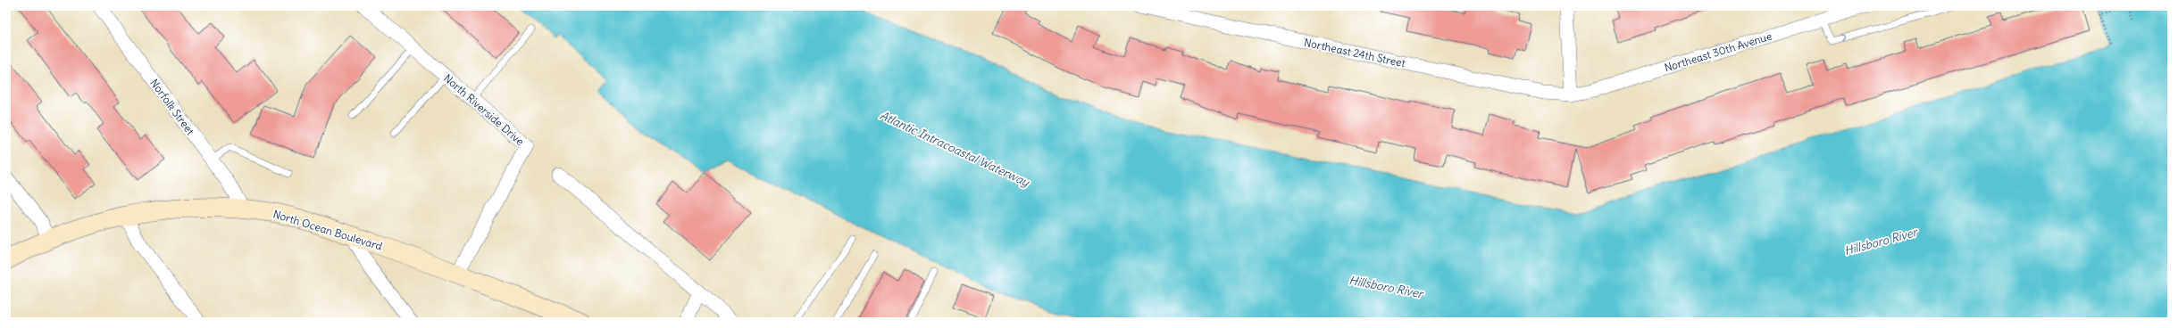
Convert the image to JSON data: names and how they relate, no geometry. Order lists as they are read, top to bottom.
{
  "streets": {
    "main road": ["North Ocean Boulevard"],
    "street": [
      "Northeast 30th Avenue",
      "Northeast 24th Street",
      "Norfolk Street",
      "North Riverside Drive"
    ]
  },
  "crossings": [
    ["Northeast 30th Avenue", "Northeast 24th Street"],
    ["Norfolk Street", "North Ocean Boulevard"],
    ["North Riverside Drive", "North Ocean Boulevard"]
  ],
  "water": ["Atlantic Intracoastal Waterway", "Hillsboro River"]
}
